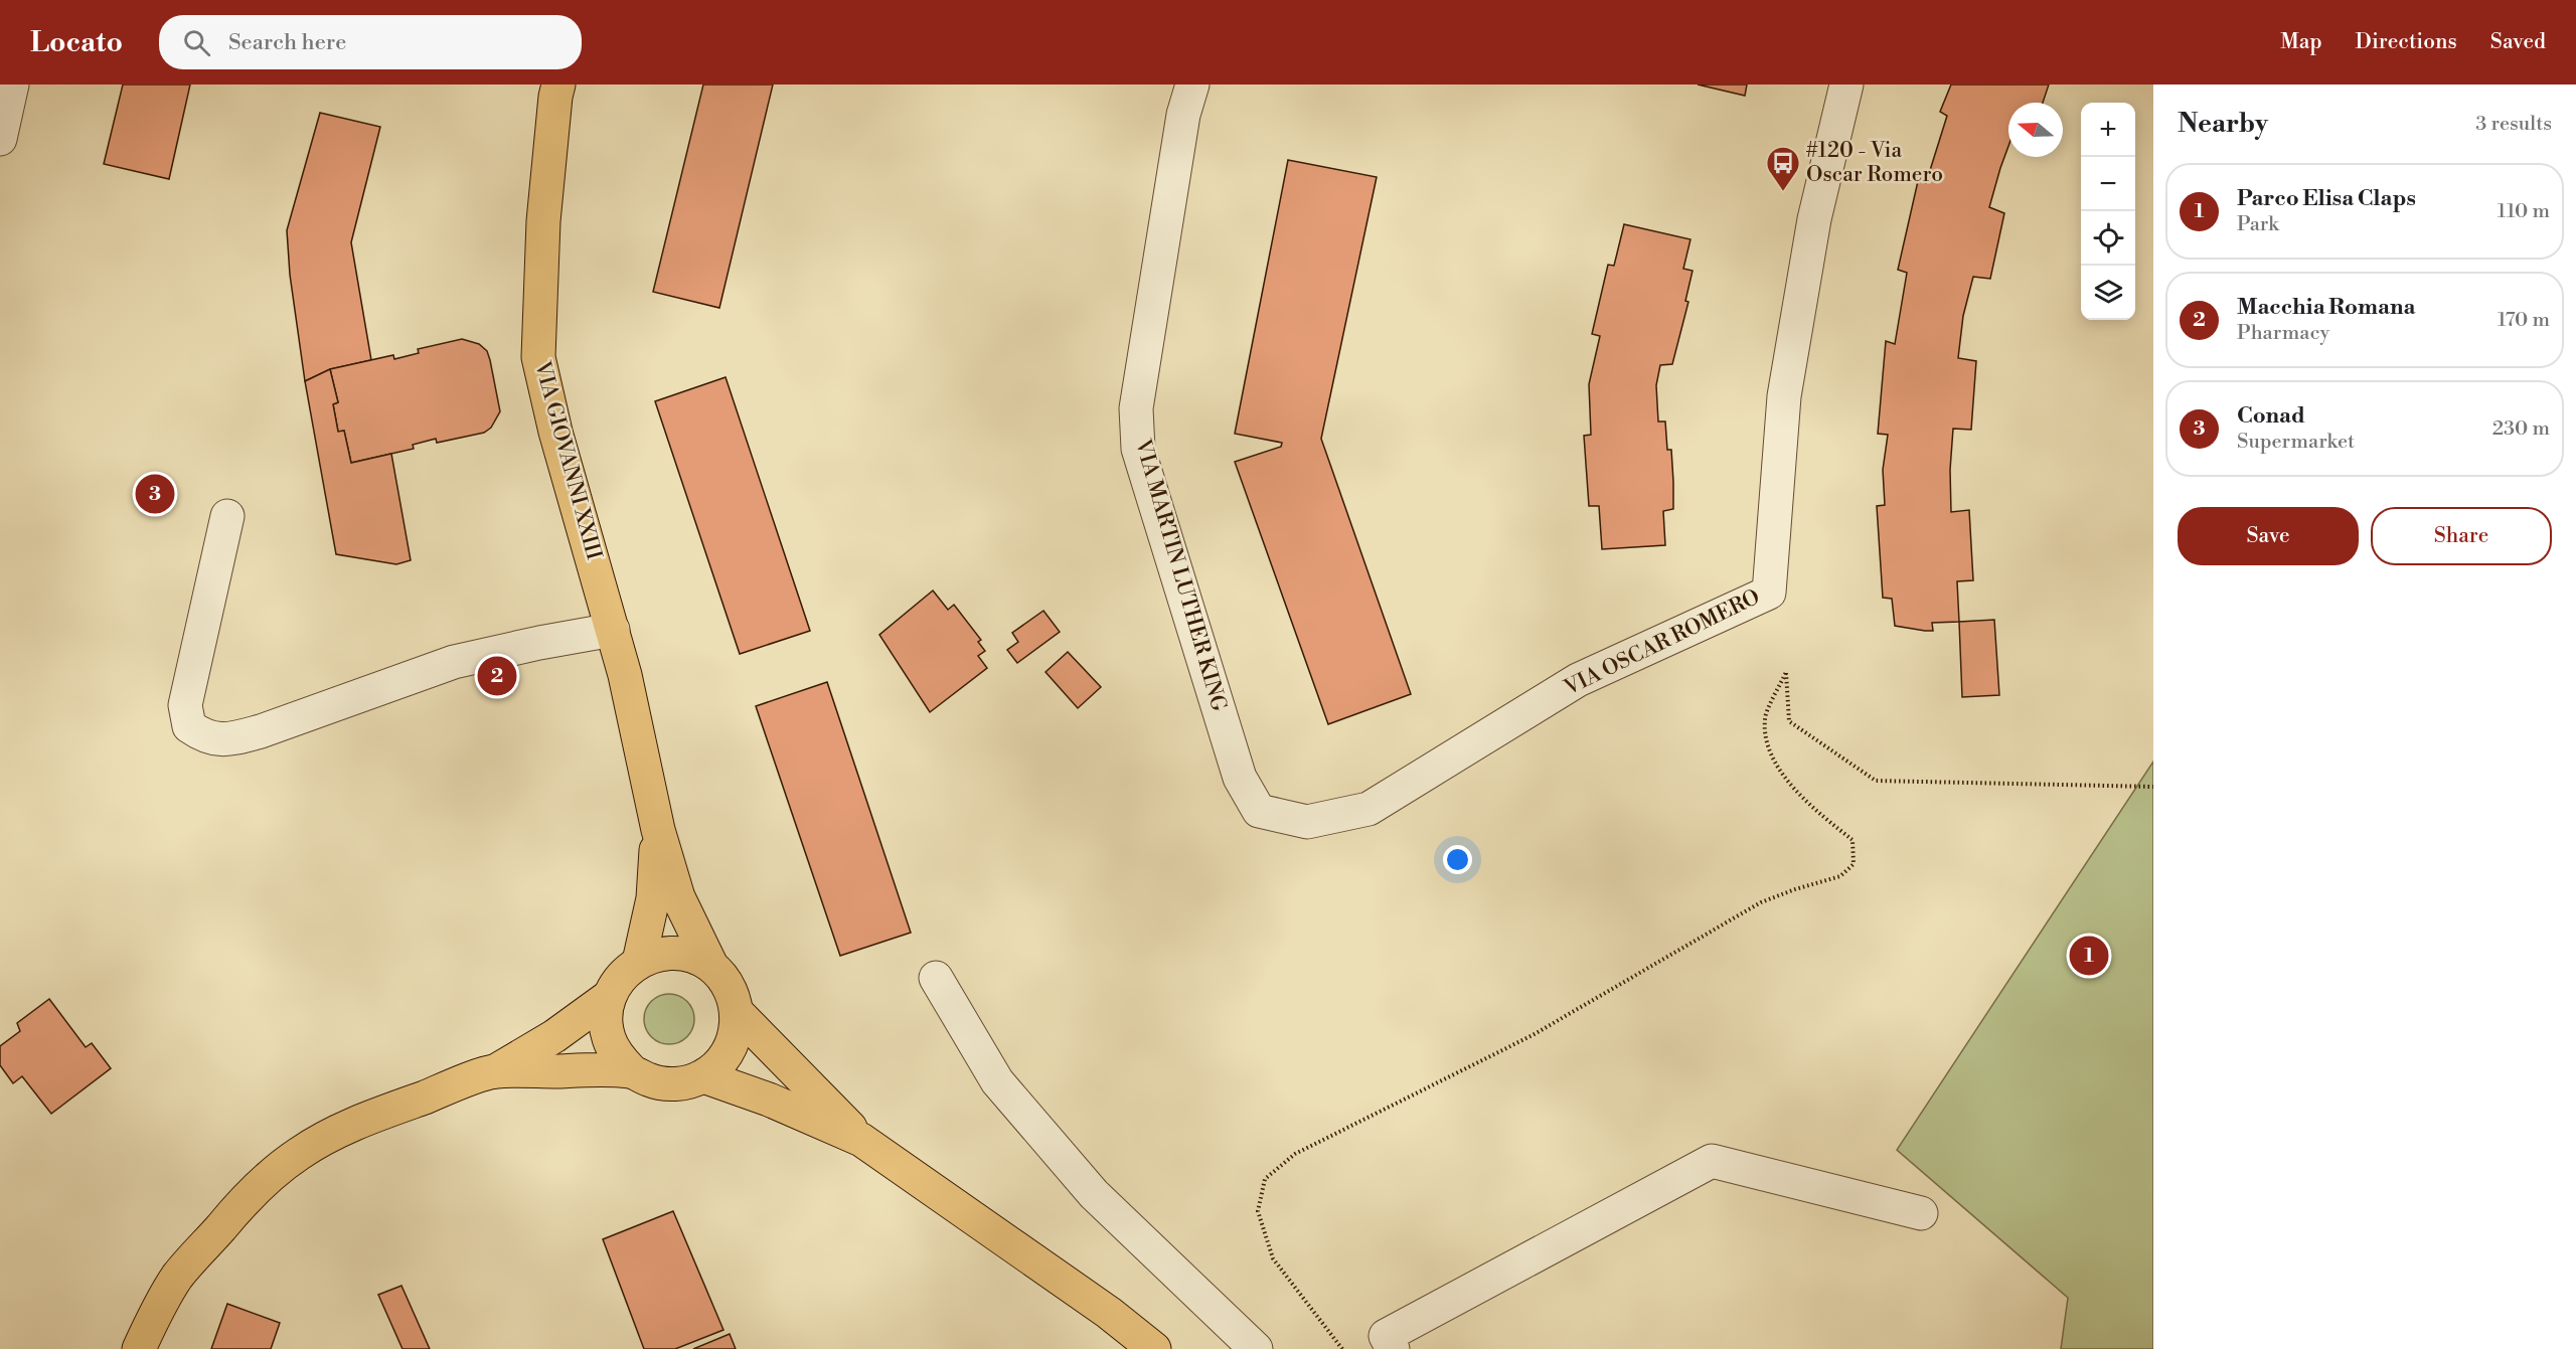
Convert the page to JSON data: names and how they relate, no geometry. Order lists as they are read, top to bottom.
{
  "streets": {
    "main road": ["VIA GIOVANNI XXIII"],
    "street": ["VIA MARTIN LUTHER KING", "VIA OSCAR ROMERO"]
  },
  "crossings": [
    ["VIA MARTIN LUTHER KING", "VIA OSCAR ROMERO"]
  ],
  "places": {
    "bus stop": ["#120 - Via Oscar Romero"]
  },
  "north": "left",
  "page": {
    "header": "Locato",
    "search": "Search here",
    "nav": ["Map", "Directions", "Saved"],
    "heading": ["Nearby", "3 results"],
    "map_buttons": ["+", "−"],
    "list": [
      {
        "mark": "1",
        "name": "Parco Elisa Claps",
        "note": "Park",
        "value": "110 m"
      },
      {
        "mark": "2",
        "name": "Macchia Romana",
        "note": "Pharmacy",
        "value": "170 m"
      },
      {
        "mark": "3",
        "name": "Conad",
        "note": "Supermarket",
        "value": "230 m"
      }
    ],
    "pins": ["3", "2", "1"],
    "buttons": ["Save", "Share"]
  }
}
